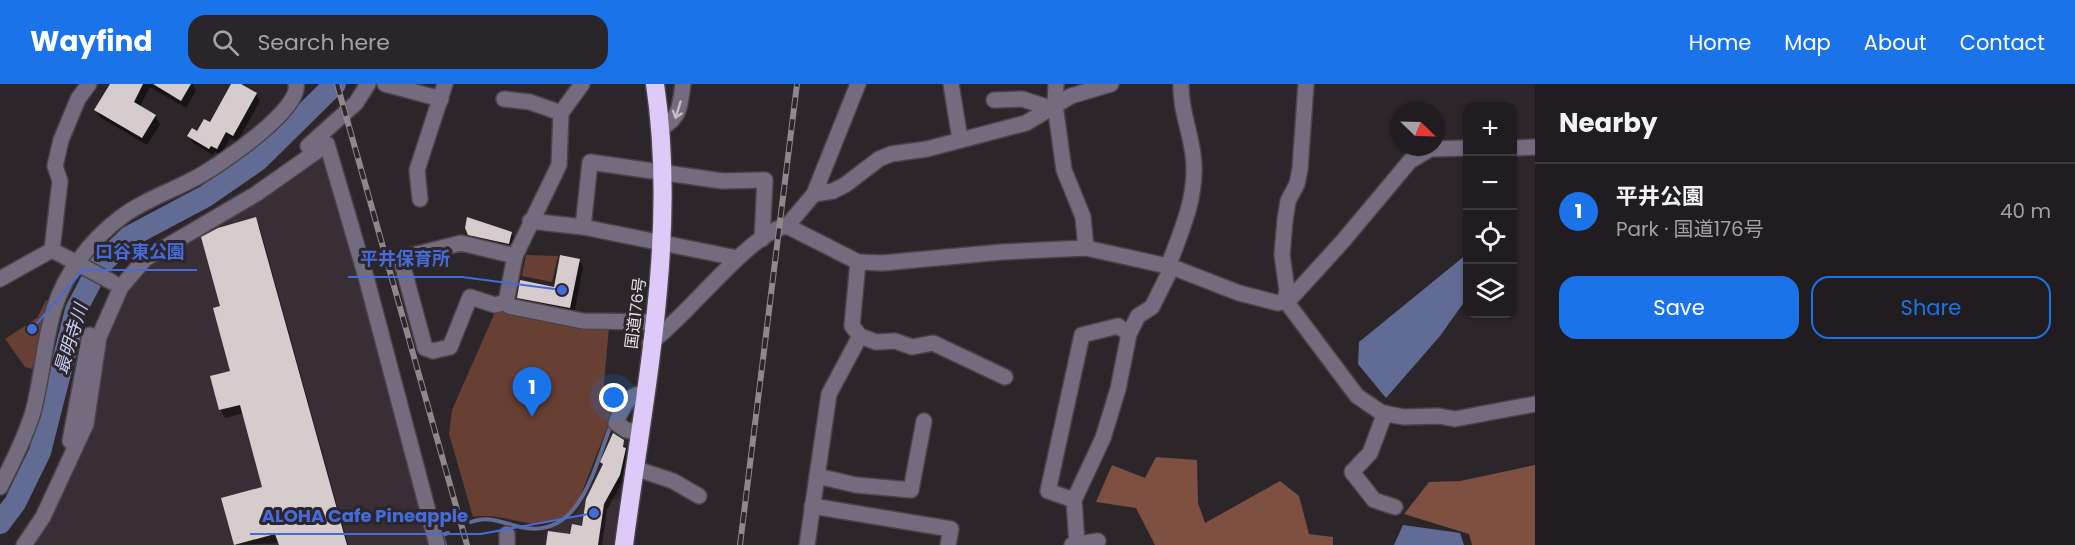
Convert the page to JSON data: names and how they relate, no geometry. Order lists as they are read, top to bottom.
{
  "streets": {
    "highway": ["国道176号"]
  },
  "water": ["最明寺川"],
  "places": ["平井保育所", "口谷東公園", "ALOHA Cafe Pineapple"],
  "north": "bottom right",
  "page": {
    "header": "Wayfind",
    "search": "Search here",
    "nav": [
      "Home",
      "Map",
      "About",
      "Contact"
    ],
    "heading": "Nearby",
    "map_buttons": ["+", "−"],
    "list": [
      {
        "mark": "1",
        "name": "平井公園",
        "note": "Park · 国道176号",
        "value": "40 m"
      }
    ],
    "buttons": ["Save", "Share"],
    "pins": "1"
  }
}
